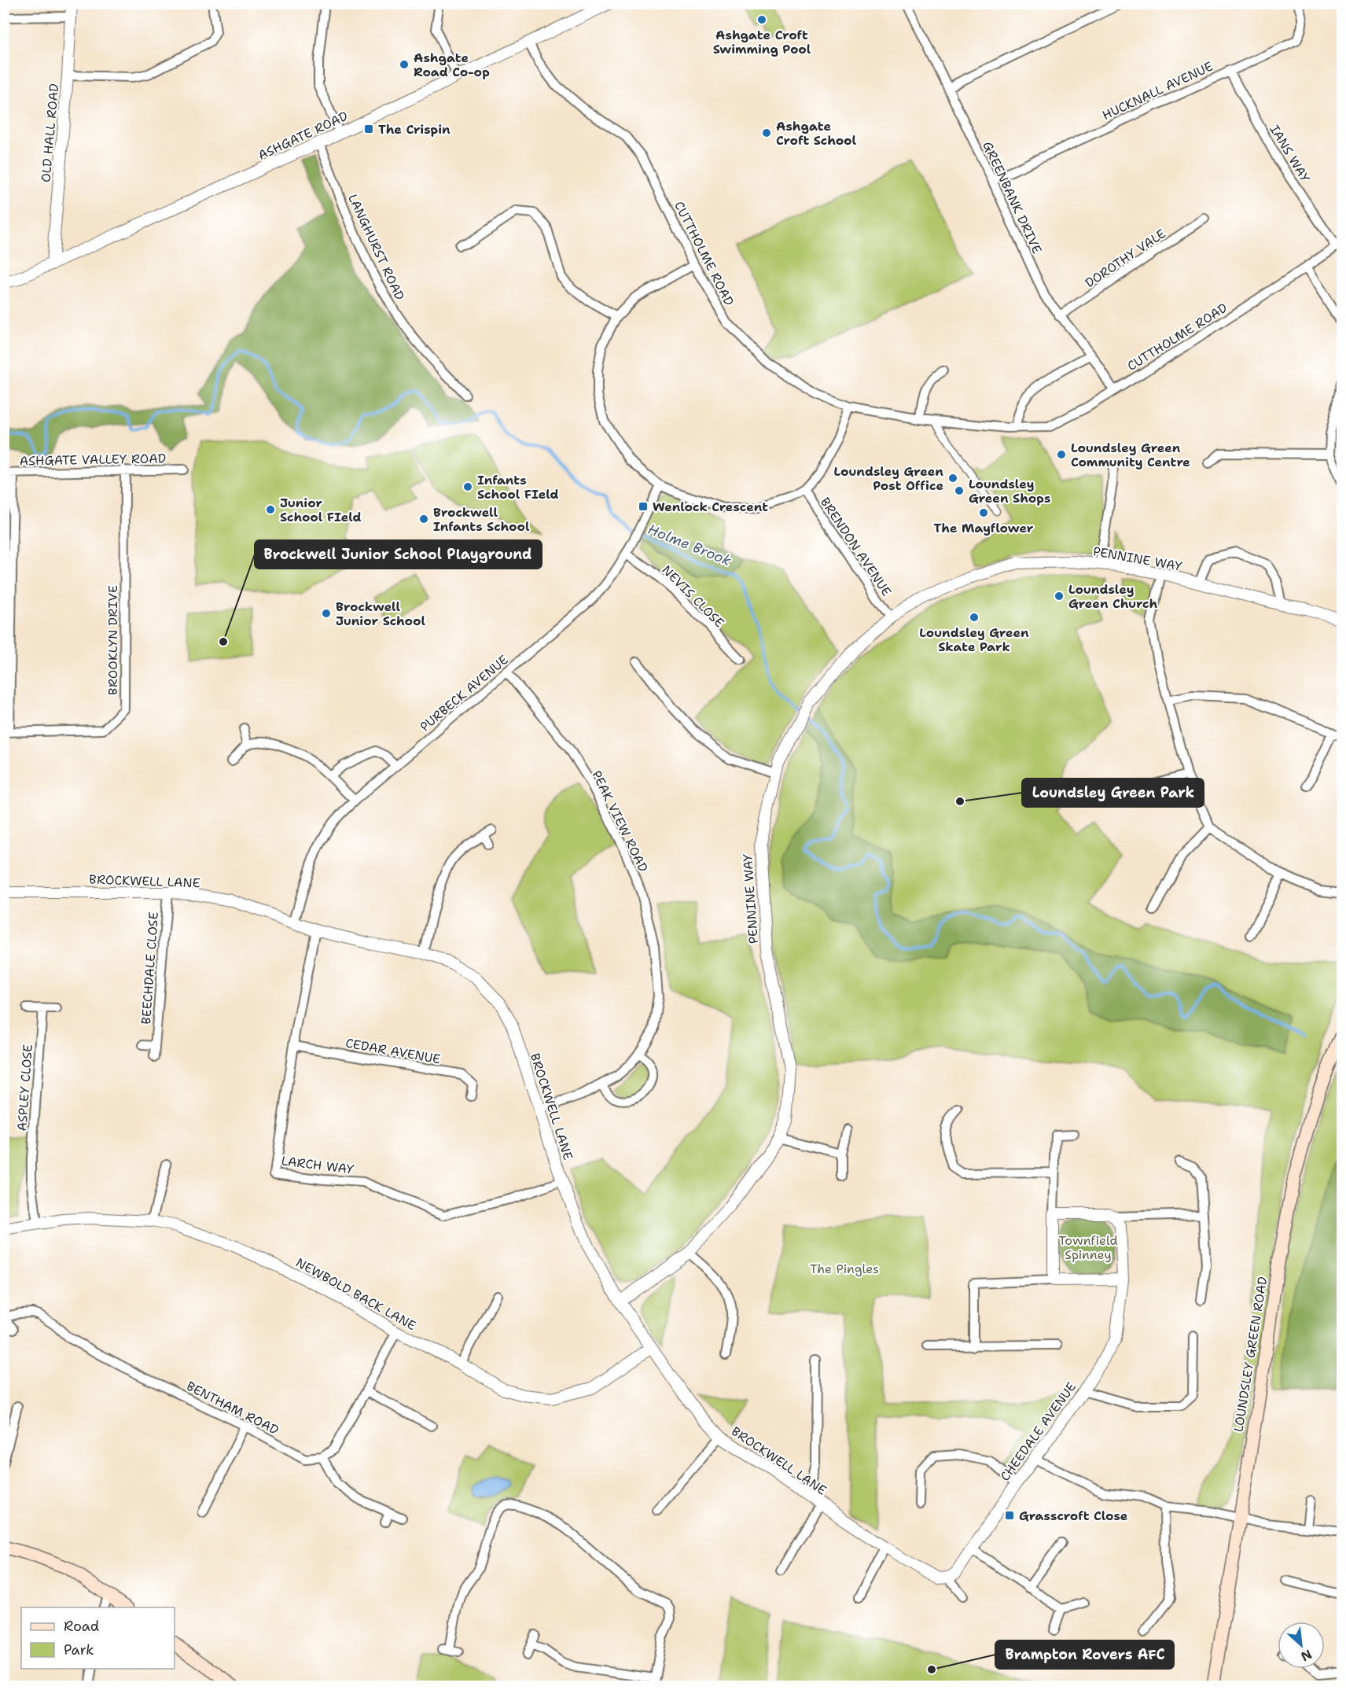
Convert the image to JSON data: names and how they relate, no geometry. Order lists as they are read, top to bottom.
{
  "streets": {
    "main road": ["LOUNDSLEY GREEN ROAD"],
    "street": [
      "HUCKNALL AVENUE",
      "OLD HALL ROAD",
      "ASHGATE ROAD",
      "IANS WAY",
      "GREENBANK DRIVE",
      "LANGHURST ROAD",
      "CUTTHOLME ROAD",
      "DOROTHY VALE",
      "ASHGATE VALLEY ROAD",
      "BRENDON AVENUE",
      "PENNINE WAY",
      "NEVIS CLOSE",
      "BROOKLYN DRIVE",
      "PURBECK AVENUE",
      "PEAK VIEW ROAD",
      "BROCKWELL LANE",
      "BEECHDALE CLOSE",
      "CEDAR AVENUE",
      "ASPLEY CLOSE",
      "LARCH WAY",
      "NEWBOLD BACK LANE",
      "BENTHAM ROAD",
      "CHEEDALE AVENUE"
    ]
  },
  "crossings": [
    ["HUCKNALL AVENUE", "IANS WAY"],
    ["HUCKNALL AVENUE", "GREENBANK DRIVE"],
    ["OLD HALL ROAD", "ASHGATE ROAD"],
    ["ASHGATE ROAD", "LANGHURST ROAD"],
    ["ASHGATE ROAD", "CUTTHOLME ROAD"],
    ["IANS WAY", "CUTTHOLME ROAD"],
    ["GREENBANK DRIVE", "CUTTHOLME ROAD"],
    ["GREENBANK DRIVE", "DOROTHY VALE"],
    ["ASHGATE VALLEY ROAD", "BROOKLYN DRIVE"],
    ["BRENDON AVENUE", "PENNINE WAY"],
    ["PENNINE WAY", "BROCKWELL LANE"],
    ["NEVIS CLOSE", "PURBECK AVENUE"],
    ["PURBECK AVENUE", "PEAK VIEW ROAD"],
    ["PURBECK AVENUE", "BROCKWELL LANE"],
    ["PEAK VIEW ROAD", "BROCKWELL LANE"],
    ["BROCKWELL LANE", "BEECHDALE CLOSE"],
    ["BROCKWELL LANE", "LARCH WAY"],
    ["BROCKWELL LANE", "NEWBOLD BACK LANE"],
    ["BROCKWELL LANE", "CHEEDALE AVENUE"],
    ["CEDAR AVENUE", "LARCH WAY"],
    ["ASPLEY CLOSE", "NEWBOLD BACK LANE"]
  ],
  "water": ["Holme Brook"],
  "parks": ["Townfield Spinney", "The Pingles"],
  "places": {
    "other": [
      "Ashgate Croft Swimming Pool",
      "Ashgate Road Co-op",
      "Ashgate Croft School",
      "Loundsley Green Community Centre",
      "Loundsley Green Post Office",
      "Infants School FIeld",
      "Loundsley Green Shops",
      "Junior School FIeld",
      "The Mayflower",
      "Brockwell Infants School",
      "Loundsley Green Church",
      "Brockwell Junior School",
      "Loundsley Green Skate Park",
      "Brockwell Junior School Playground",
      "Loundsley Green Park",
      "Brampton Rovers AFC"
    ],
    "transit": ["The Crispin", "Wenlock Crescent", "Grasscroft Close"]
  },
  "legend": ["Road", "Park"],
  "north": "bottom right"
}
